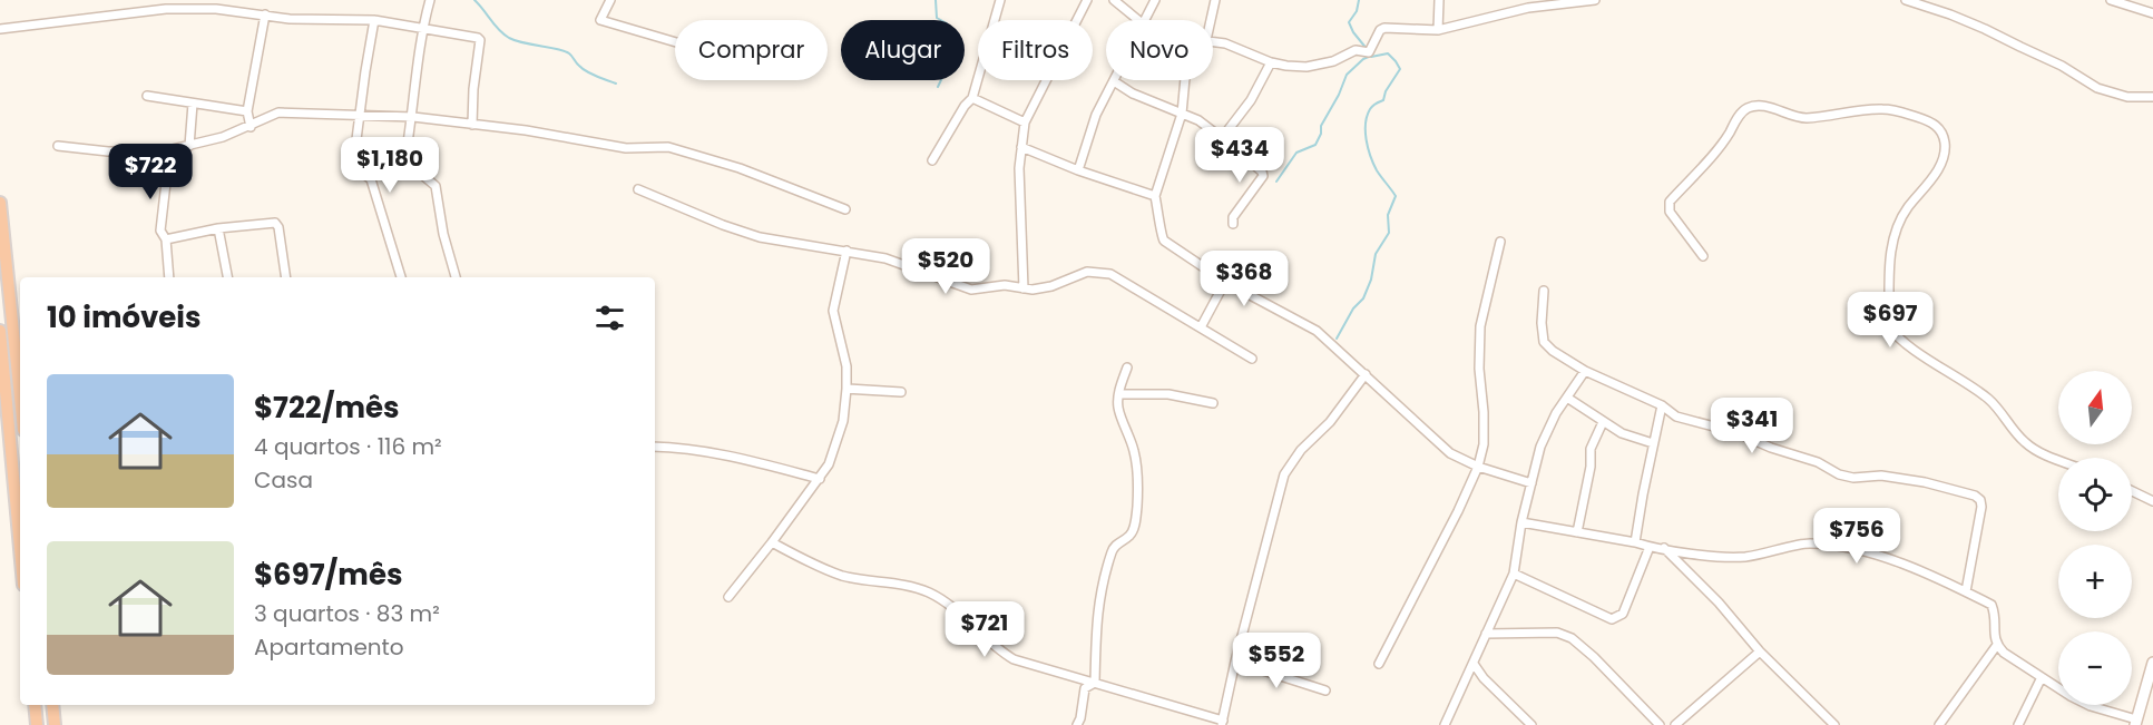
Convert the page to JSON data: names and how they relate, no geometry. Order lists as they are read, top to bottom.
{
  "north": "top",
  "page": {
    "chip": [
      "Comprar",
      "Alugar",
      "Filtros",
      "Novo"
    ],
    "price": [
      "$434",
      "$1,180",
      "$722",
      "$520",
      "$368",
      "$697",
      "$341",
      "$756",
      "$721",
      "$552"
    ],
    "heading": "10 imóveis",
    "list": [
      {
        "name": "$722/mês",
        "note": "4 quartos · 116 m² · Casa"
      },
      {
        "name": "$697/mês",
        "note": "3 quartos · 83 m² · Apartamento"
      }
    ],
    "map_buttons": ["+", "−"]
  }
}
